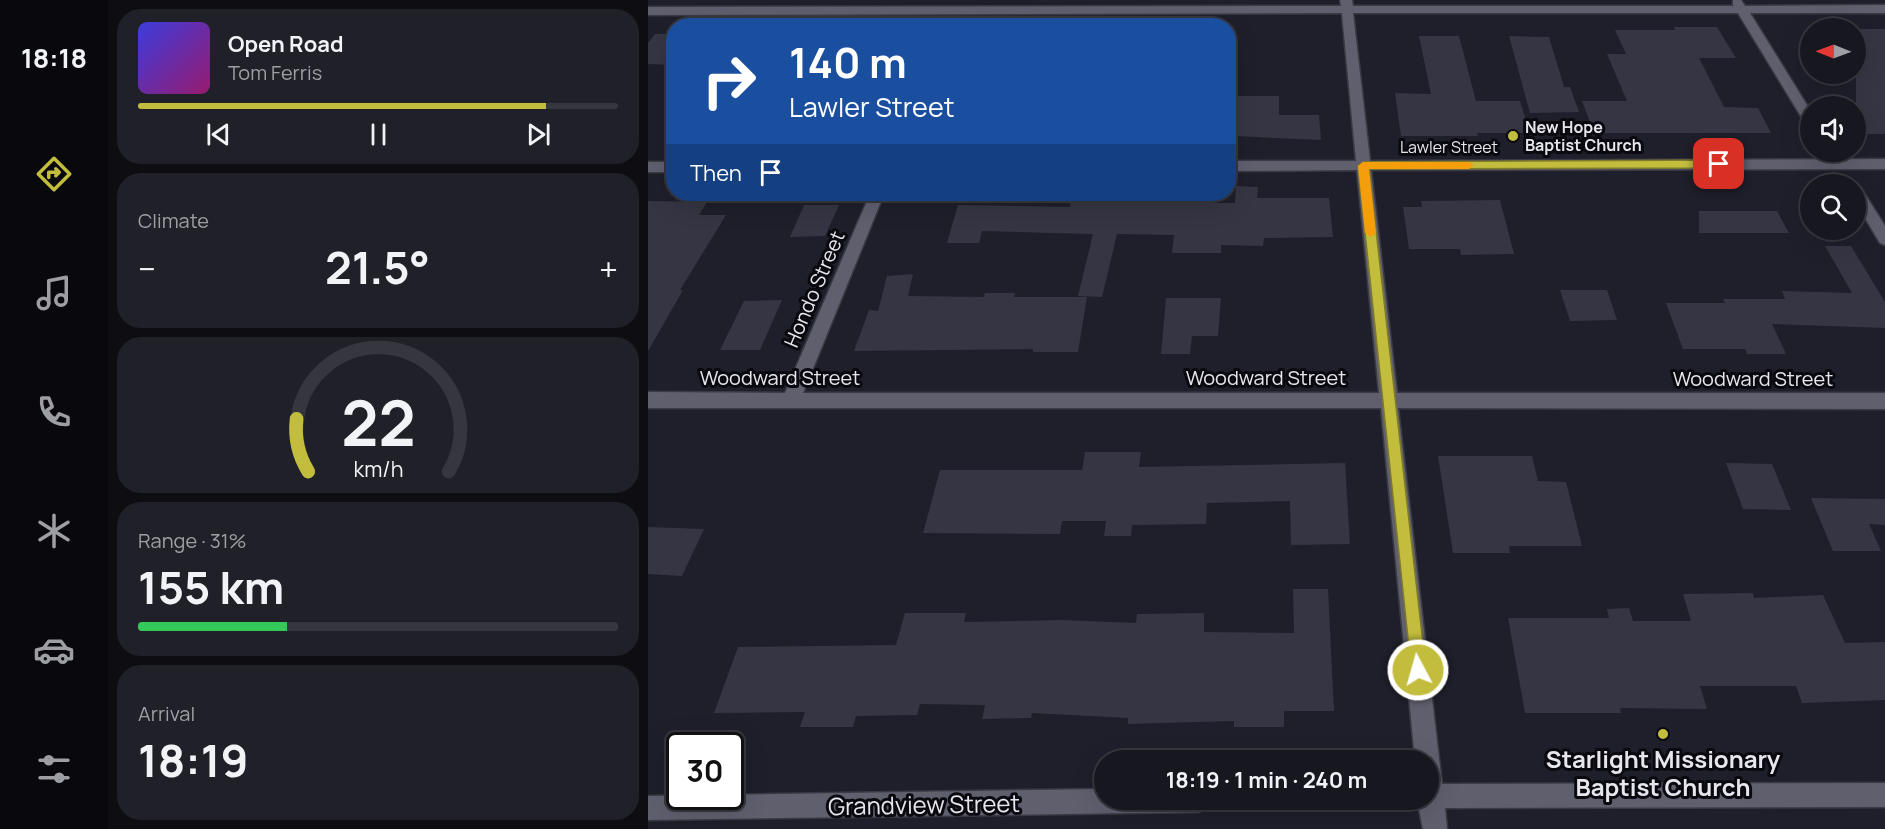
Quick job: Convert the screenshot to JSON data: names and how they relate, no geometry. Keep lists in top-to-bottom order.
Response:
{
  "streets": {
    "street": [
      "Lawler Street",
      "Hondo Street",
      "Woodward Street",
      "Grandview Street"
    ]
  },
  "crossings": [
    ["Hondo Street", "Woodward Street"]
  ],
  "places": ["New Hope Baptist Church", "Starlight Missionary Baptist Church"],
  "north": "left",
  "page": {
    "tabs": "18:18",
    "turn": ["140 m", "Lawler Street"],
    "song": ["Open Road", "Tom Ferris"],
    "then": "Then",
    "tile": [
      "Climate",
      ["Range · 31%", "155 km"],
      ["Arrival", "18:19"]
    ],
    "heat": ["−", "21.5°", "+"],
    "limit": "30",
    "trip": "18:19 · 1 min · 240 m",
    "gauge": ["22", "km/h"]
  }
}
